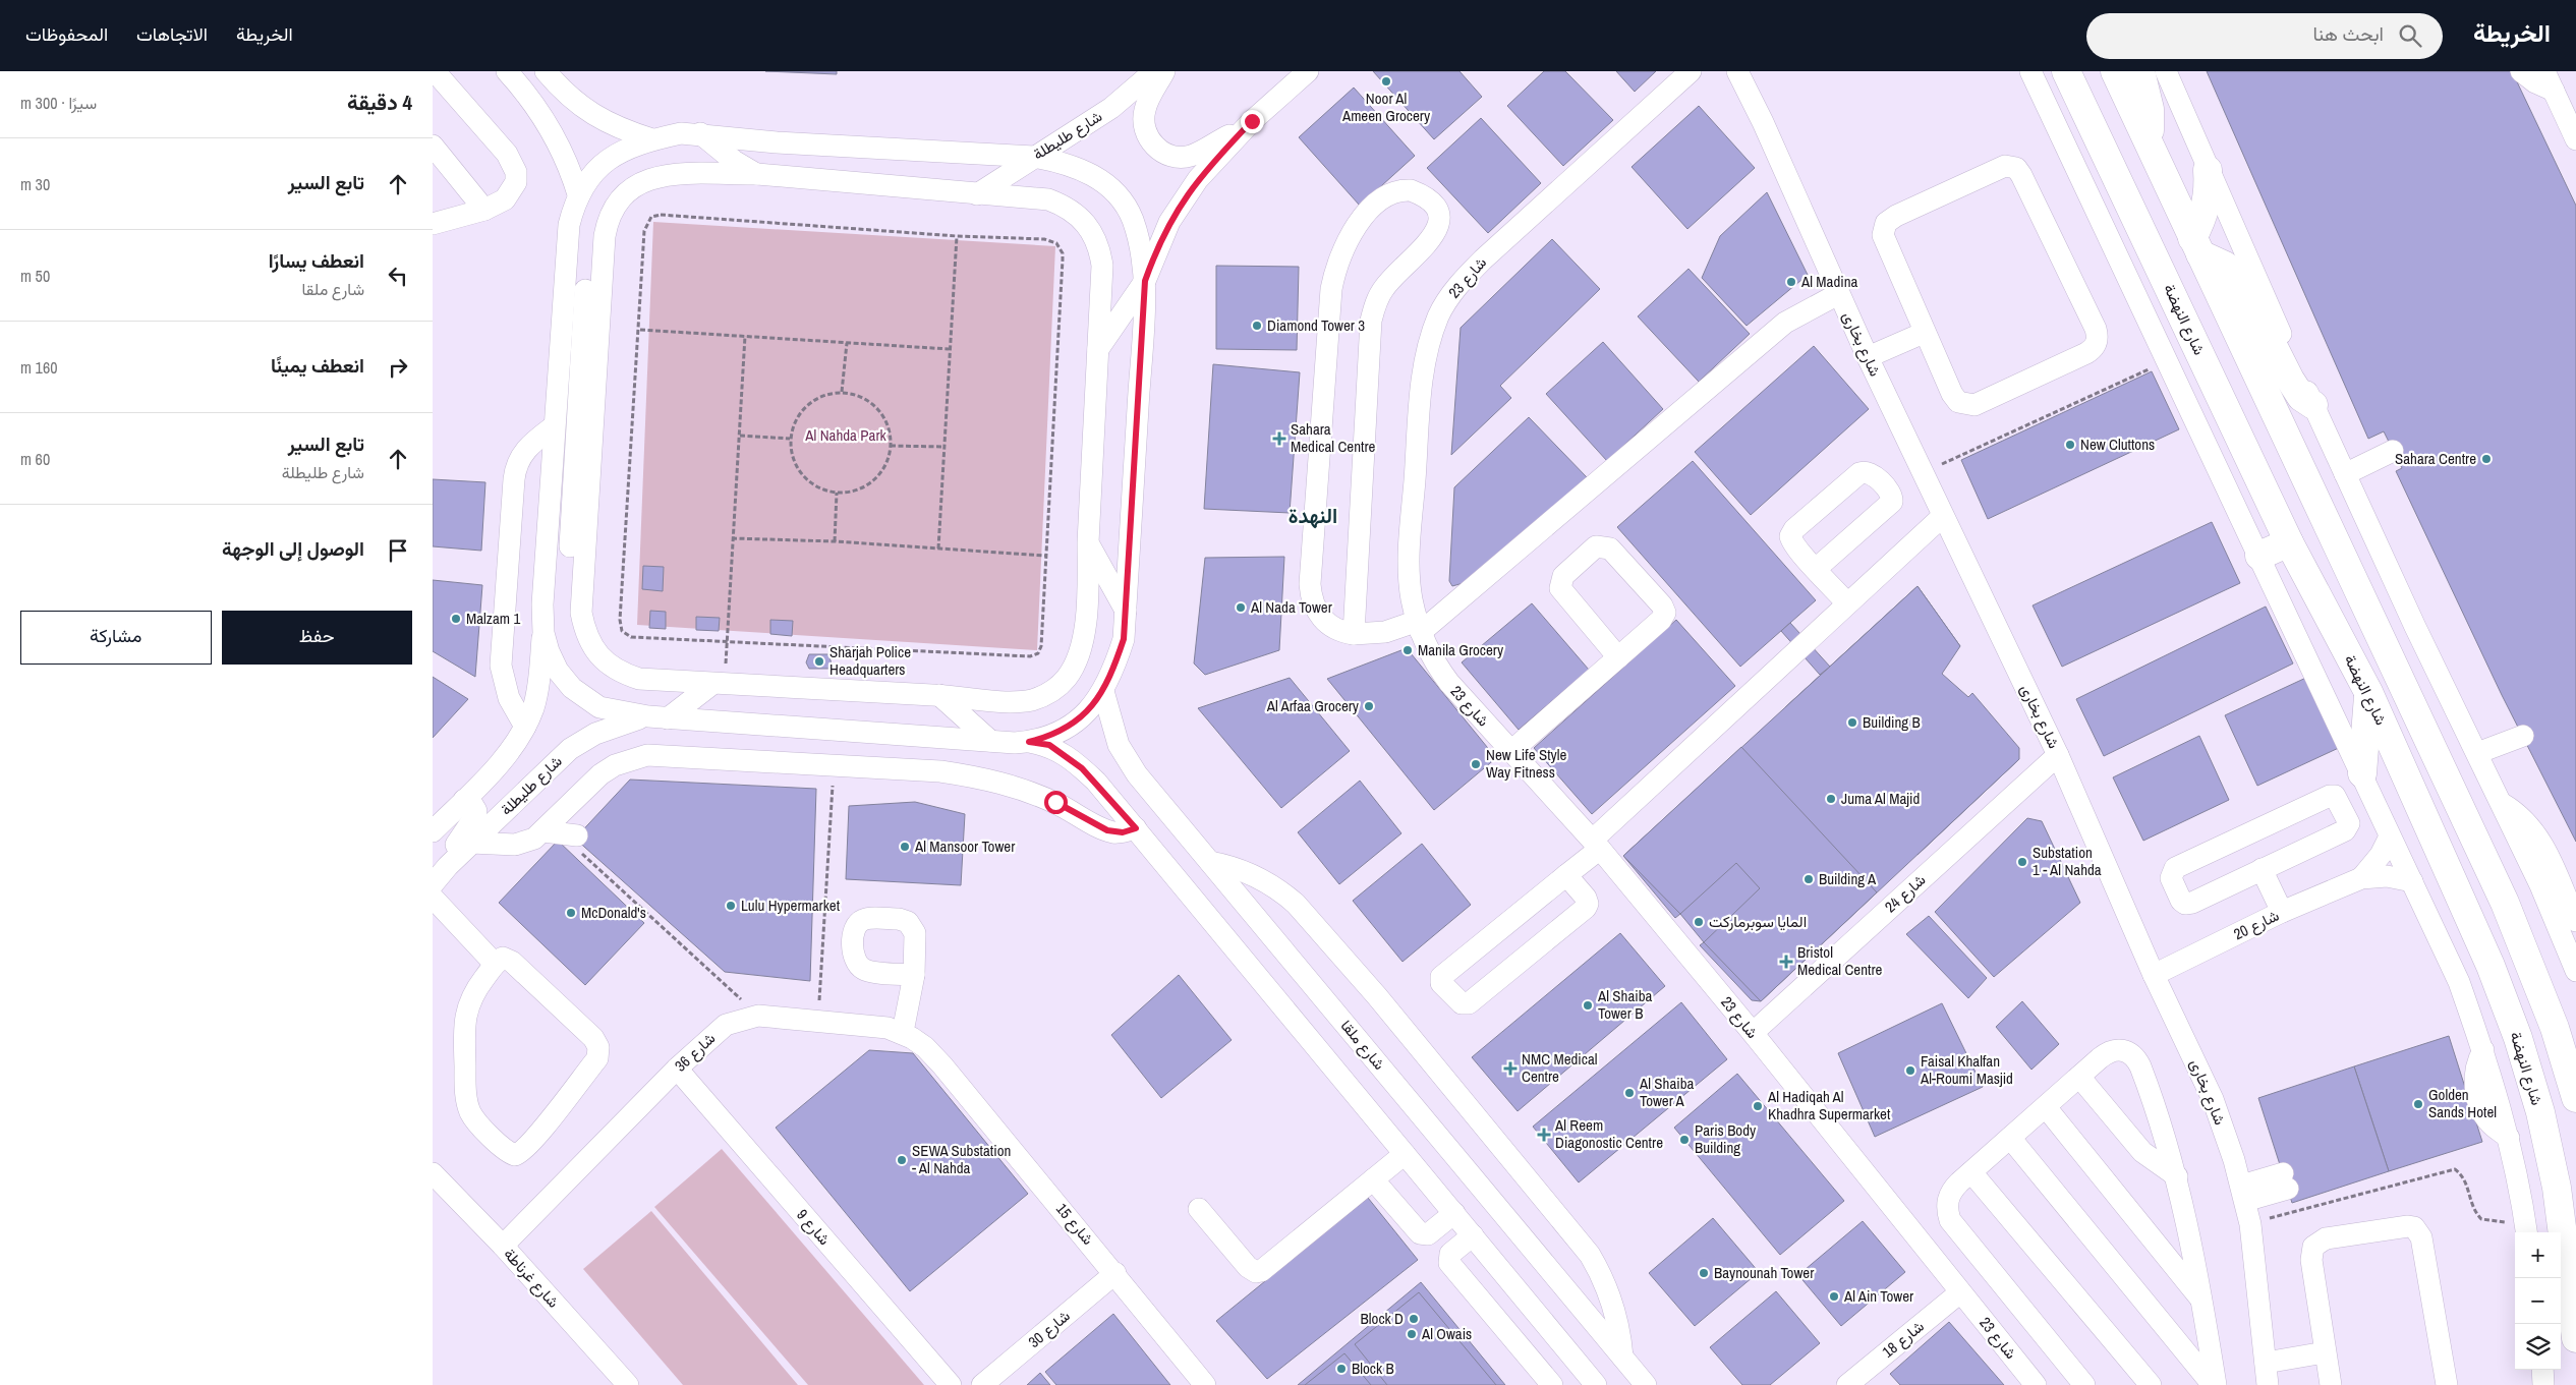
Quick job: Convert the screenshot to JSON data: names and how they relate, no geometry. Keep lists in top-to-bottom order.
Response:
{
  "streets": {
    "main road": ["شارع النهضة"],
    "street": [
      "شارع طليطلة",
      "شارع 23",
      "شارع بخارى",
      "شارع 24",
      "شارع 20",
      "شارع ملقا",
      "شارع 36",
      "شارع 15",
      "شارع 9",
      "شارع غرناطة",
      "شارع 30",
      "شارع 18"
    ]
  },
  "crossings": [
    ["شارع 23", "شارع 24"],
    ["شارع 23", "شارع 18"],
    ["شارع النهضة", "شارع 20"],
    ["شارع بخارى", "شارع 24"],
    ["شارع بخارى", "شارع 20"],
    ["شارع 36", "شارع 15"],
    ["شارع 36", "شارع 9"],
    ["شارع 36", "شارع غرناطة"],
    ["شارع 15", "شارع 30"]
  ],
  "districts": ["النهدة"],
  "parks": ["Al Nahda Park"],
  "places": {
    "other": [
      "Noor Al Ameen Grocery",
      "Al Madina",
      "Diamond Tower 3",
      "New Cluttons",
      "Sahara Centre",
      "Al Nada Tower",
      "Malzam 1",
      "Manila Grocery",
      "Sharjah Police Headquarters",
      "Al Arfaa Grocery",
      "Building B",
      "New Life Style Way Fitness",
      "Juma Al Majid",
      "Al Mansoor Tower",
      "Substation 1 - Al Nahda",
      "Building A",
      "Lulu Hypermarket",
      "McDonald's",
      "المايا سوبرماركت",
      "Al Shaiba Tower B",
      "Faisal Khalfan Al-Roumi Masjid",
      "Al Shaiba Tower A",
      "Golden Sands Hotel",
      "Al Hadiqah Al Khadhra Supermarket",
      "Paris Body Building",
      "SEWA Substation - Al Nahda",
      "Baynounah Tower",
      "Al Ain Tower",
      "Block D",
      "Al Owais",
      "Block B"
    ],
    "health": [
      "Sahara Medical Centre",
      "Bristol Medical Centre",
      "NMC Medical Centre",
      "Al Reem Diagonostic Centre"
    ]
  },
  "page": {
    "header": "الخريطة",
    "search": "ابحث هنا",
    "nav": ["الخريطة", "الاتجاهات", "المحفوظات"],
    "heading": ["4 دقيقة", "سيرًا · 300 m"],
    "list": [
      ["تابع السير", "30 m"],
      ["انعطف يسارًا", "شارع ملقا", "50 m"],
      ["انعطف يمينًا", "160 m"],
      ["تابع السير", "شارع طليطلة", "60 m"],
      "الوصول إلى الوجهة"
    ],
    "buttons": ["حفظ", "مشاركة"],
    "map_buttons": ["+", "−"]
  }
}
